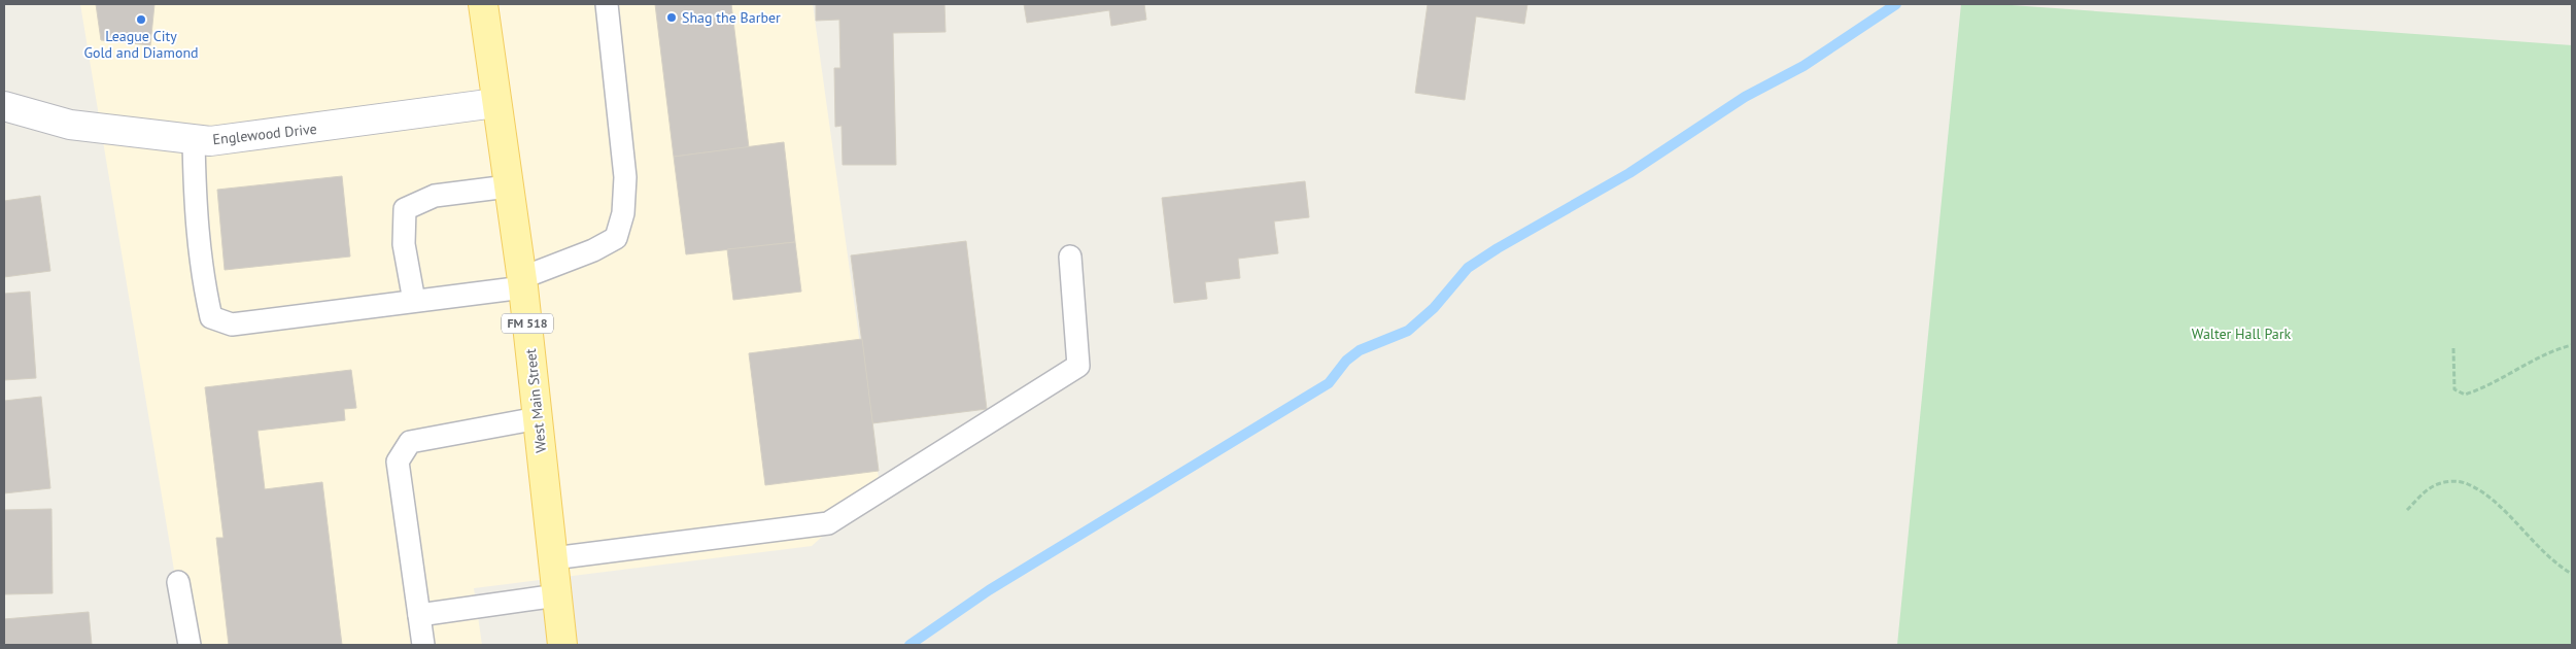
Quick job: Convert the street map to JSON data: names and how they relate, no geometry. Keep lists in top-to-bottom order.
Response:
{
  "streets": {
    "main road": ["FM 518", "West Main Street"],
    "street": ["Englewood Drive"]
  },
  "crossings": [
    ["Englewood Drive", "West Main Street"]
  ],
  "parks": ["Walter Hall Park"],
  "places": ["Shag the Barber", "League City Gold and Diamond"]
}
